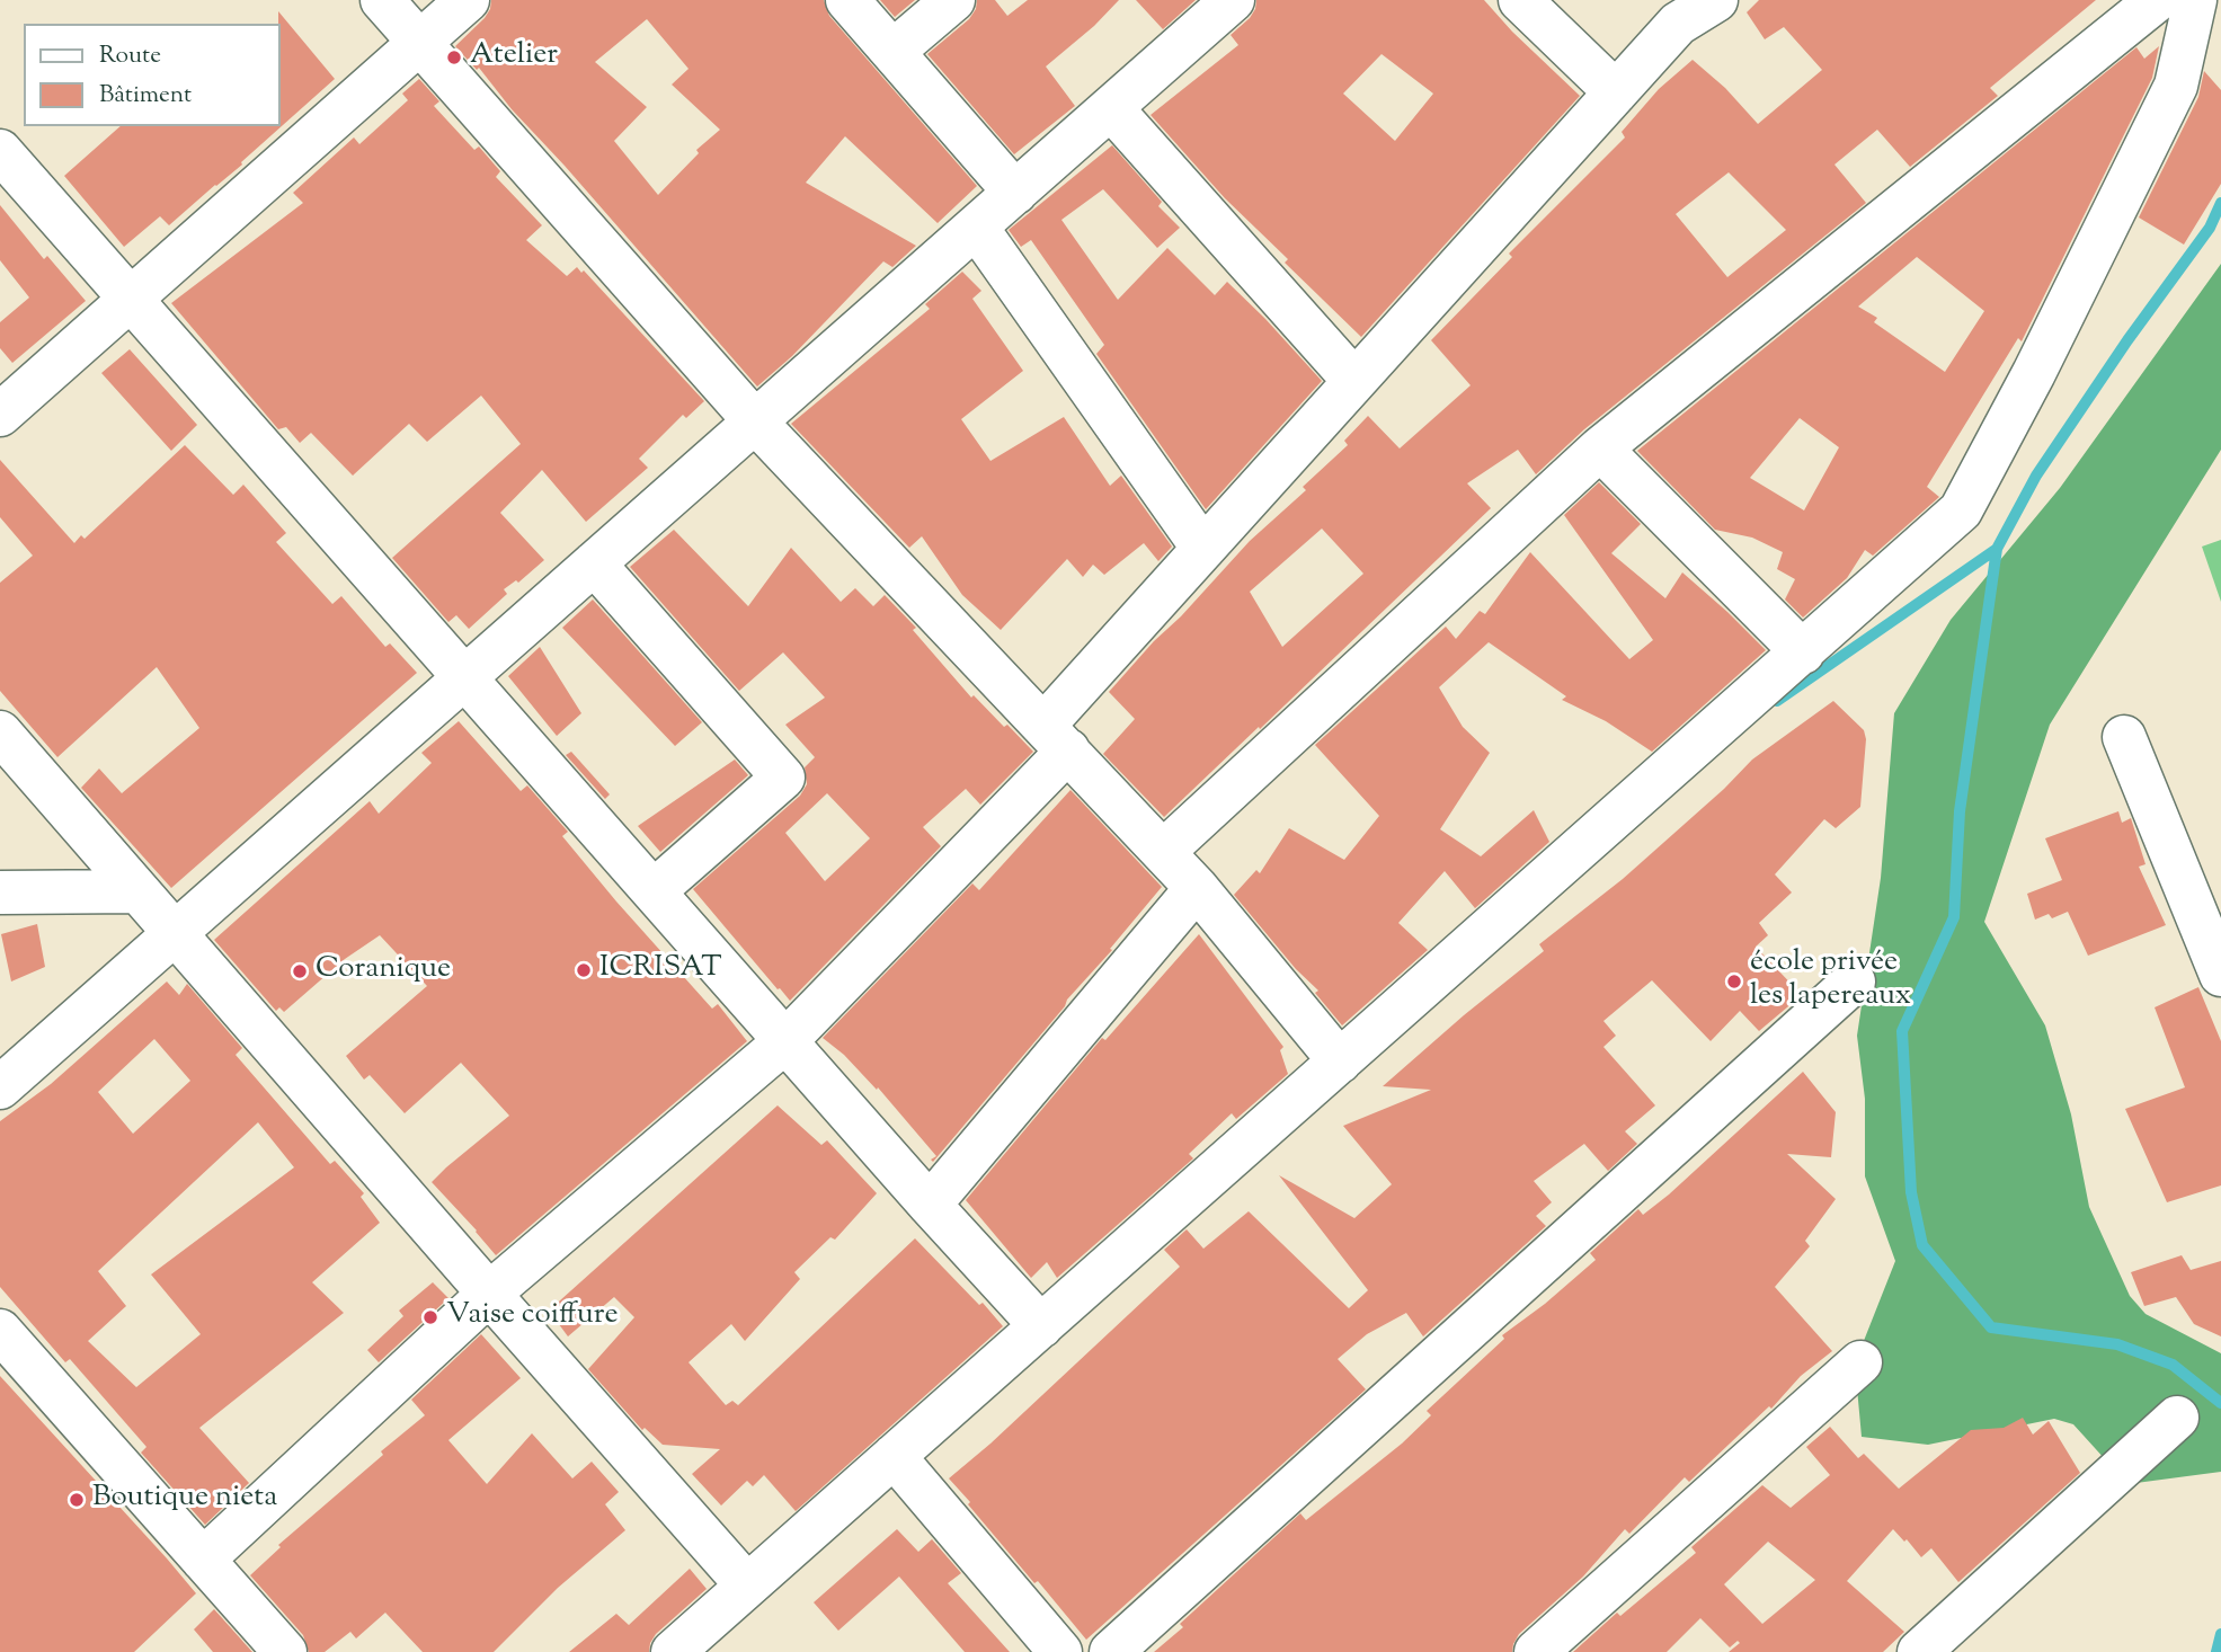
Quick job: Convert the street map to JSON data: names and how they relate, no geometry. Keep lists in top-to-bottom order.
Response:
{
  "places": [
    "Atelier",
    "ICRISAT",
    "Coranique",
    "école privée les lapereaux",
    "Vaise coiffure",
    "Boutique nieta"
  ],
  "legend": ["Route", "Bâtiment"]
}
